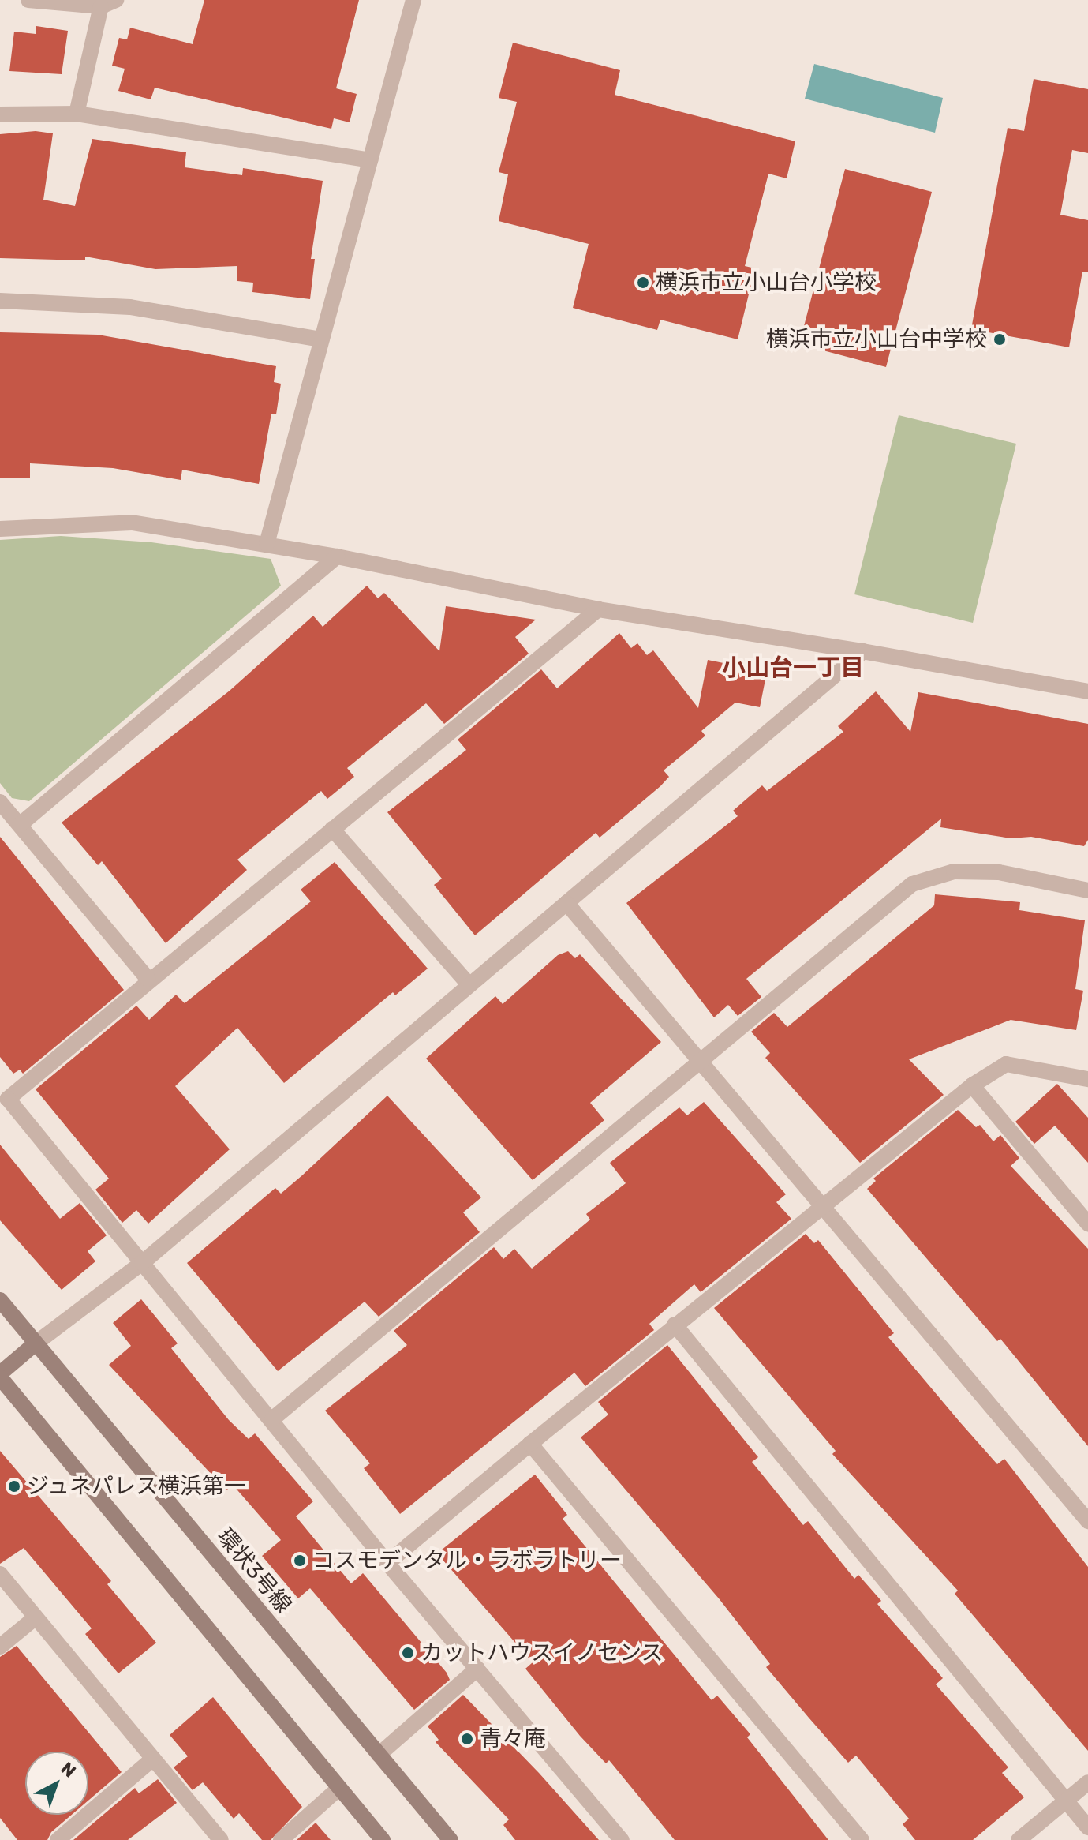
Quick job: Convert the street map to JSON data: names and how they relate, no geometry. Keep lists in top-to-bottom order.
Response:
{
  "streets": {
    "street": ["環状3号線"]
  },
  "districts": ["小山台一丁目"],
  "places": [
    "横浜市立小山台小学校",
    "横浜市立小山台中学校",
    "ジュネパレス横浜第一",
    "コスモデンタル・ラボラトリー",
    "カットハウスイノセンス",
    "青々庵"
  ],
  "north": "top right"
}
